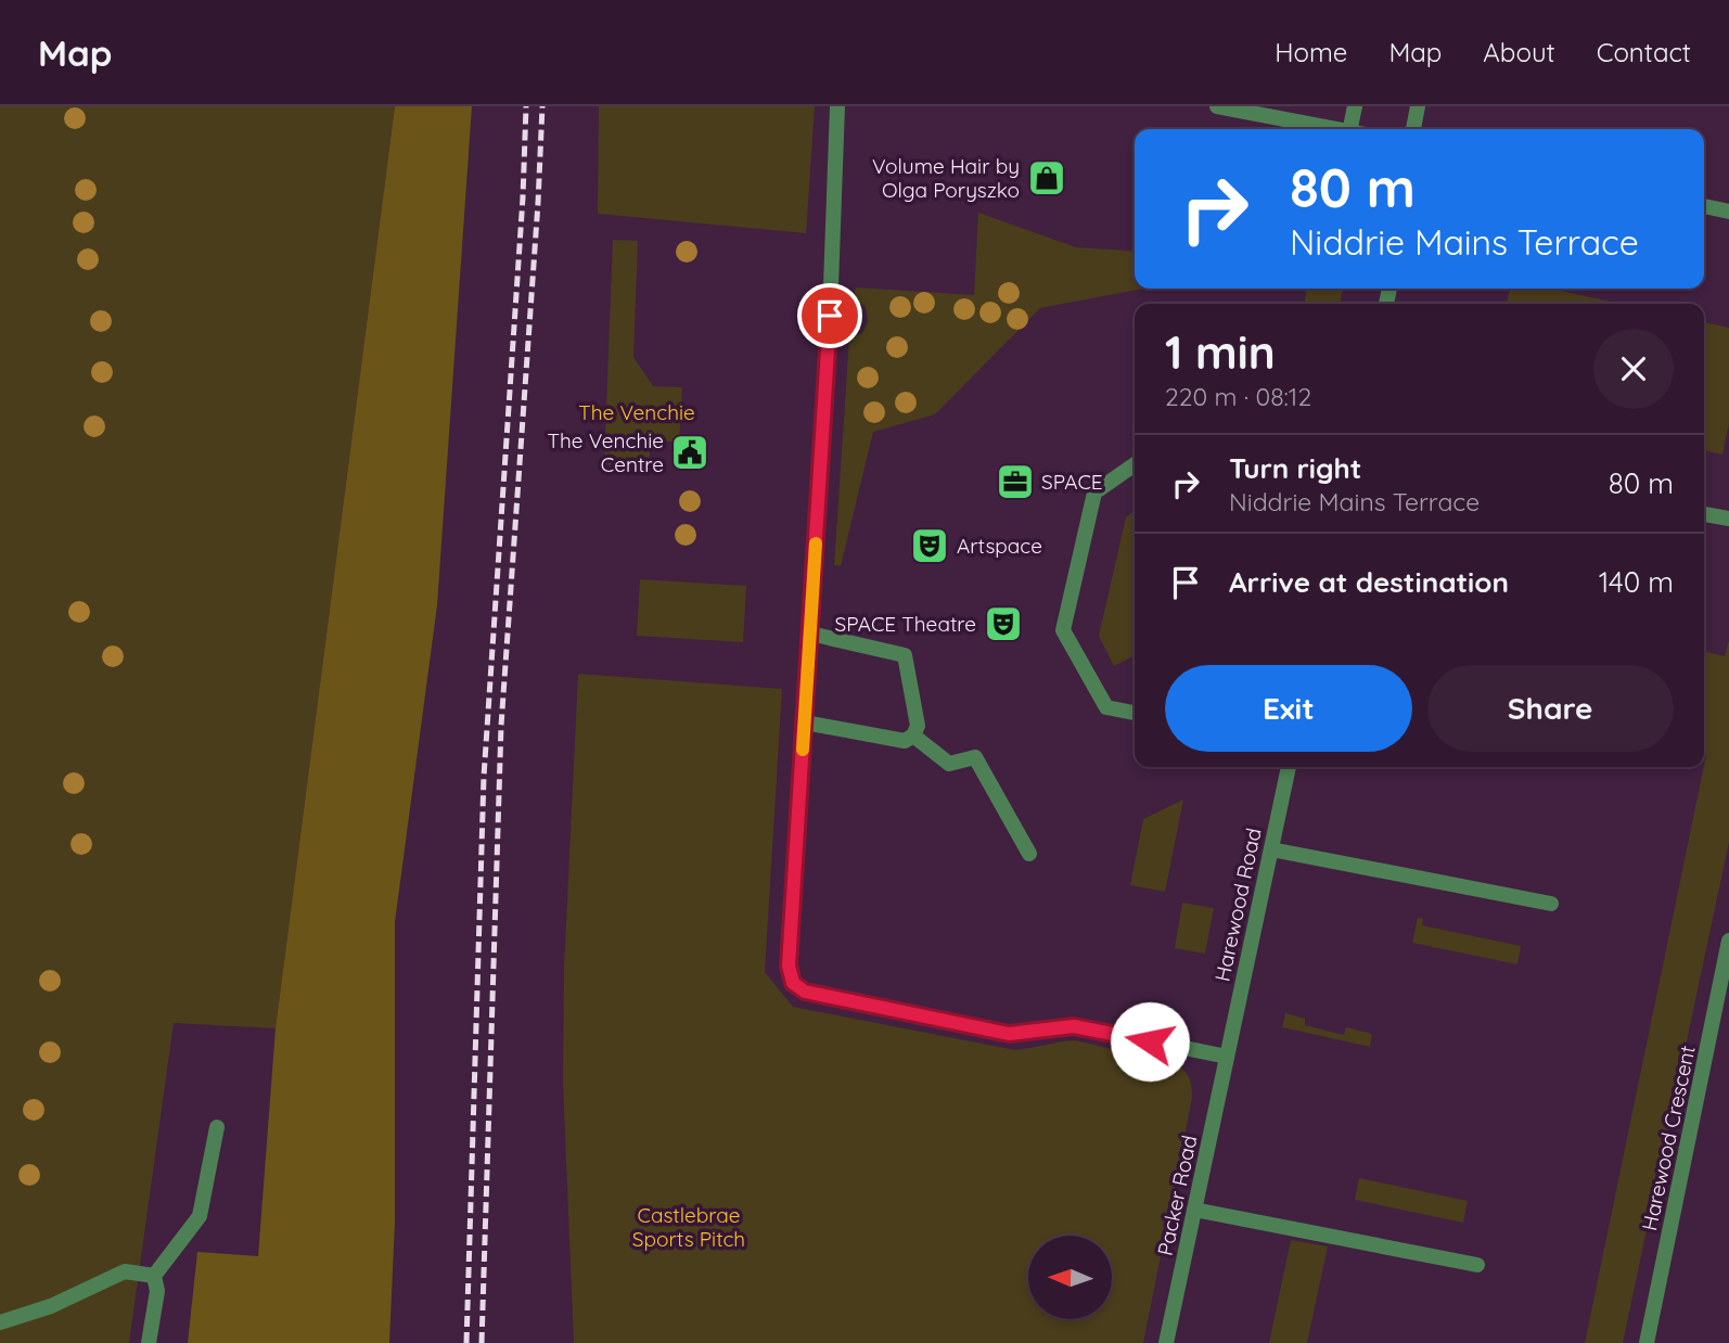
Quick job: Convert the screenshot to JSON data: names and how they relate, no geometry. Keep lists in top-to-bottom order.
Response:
{
  "streets": {
    "street": ["Harewood Road", "Harewood Crescent", "Packer Road"]
  },
  "crossings": [
    ["Harewood Road", "Packer Road"]
  ],
  "parks": ["The Venchie", "Castlebrae Sports Pitch"],
  "places": {
    "shop": ["Volume Hair by Olga Poryszko"],
    "public building": ["The Venchie Centre"],
    "office": ["SPACE"],
    "theatre": ["Artspace", "SPACE Theatre"]
  },
  "north": "left",
  "page": {
    "header": "Map",
    "nav": [
      "Home",
      "Map",
      "About",
      "Contact"
    ],
    "turn": ["80 m", "Niddrie Mains Terrace"],
    "heading": ["1 min", "220 m · 08:12"],
    "list": [
      {
        "name": "Turn right",
        "note": "Niddrie Mains Terrace",
        "value": "80 m"
      },
      {
        "name": "Arrive at destination",
        "value": "140 m"
      }
    ],
    "buttons": ["Exit", "Share"]
  }
}
